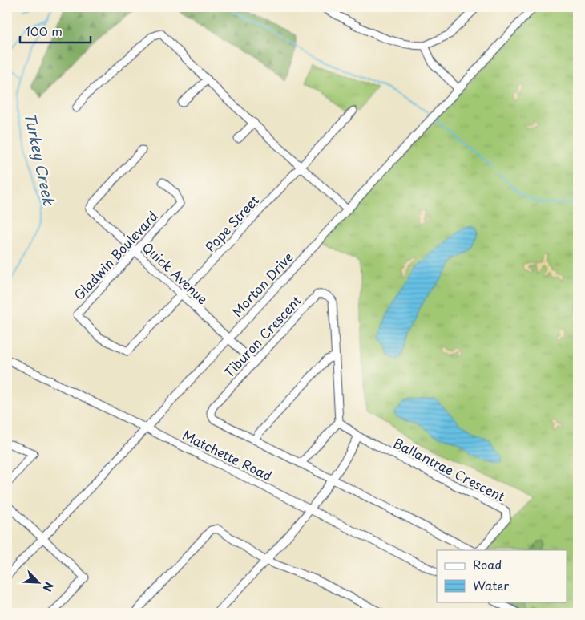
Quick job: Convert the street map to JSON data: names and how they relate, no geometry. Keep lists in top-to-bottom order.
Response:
{
  "streets": {
    "street": [
      "Pope Street",
      "Gladwin Boulevard",
      "Quick Avenue",
      "Morton Drive",
      "Tiburon Crescent",
      "Matchette Road",
      "Ballantrae Crescent"
    ]
  },
  "crossings": [
    ["Pope Street", "Gladwin Boulevard"],
    ["Pope Street", "Quick Avenue"],
    ["Gladwin Boulevard", "Quick Avenue"],
    ["Quick Avenue", "Morton Drive"],
    ["Quick Avenue", "Tiburon Crescent"],
    ["Morton Drive", "Matchette Road"]
  ],
  "water": ["Turkey Creek"],
  "legend": ["Road", "Water"],
  "scale_bar": "100 m",
  "north": "bottom right"
}
